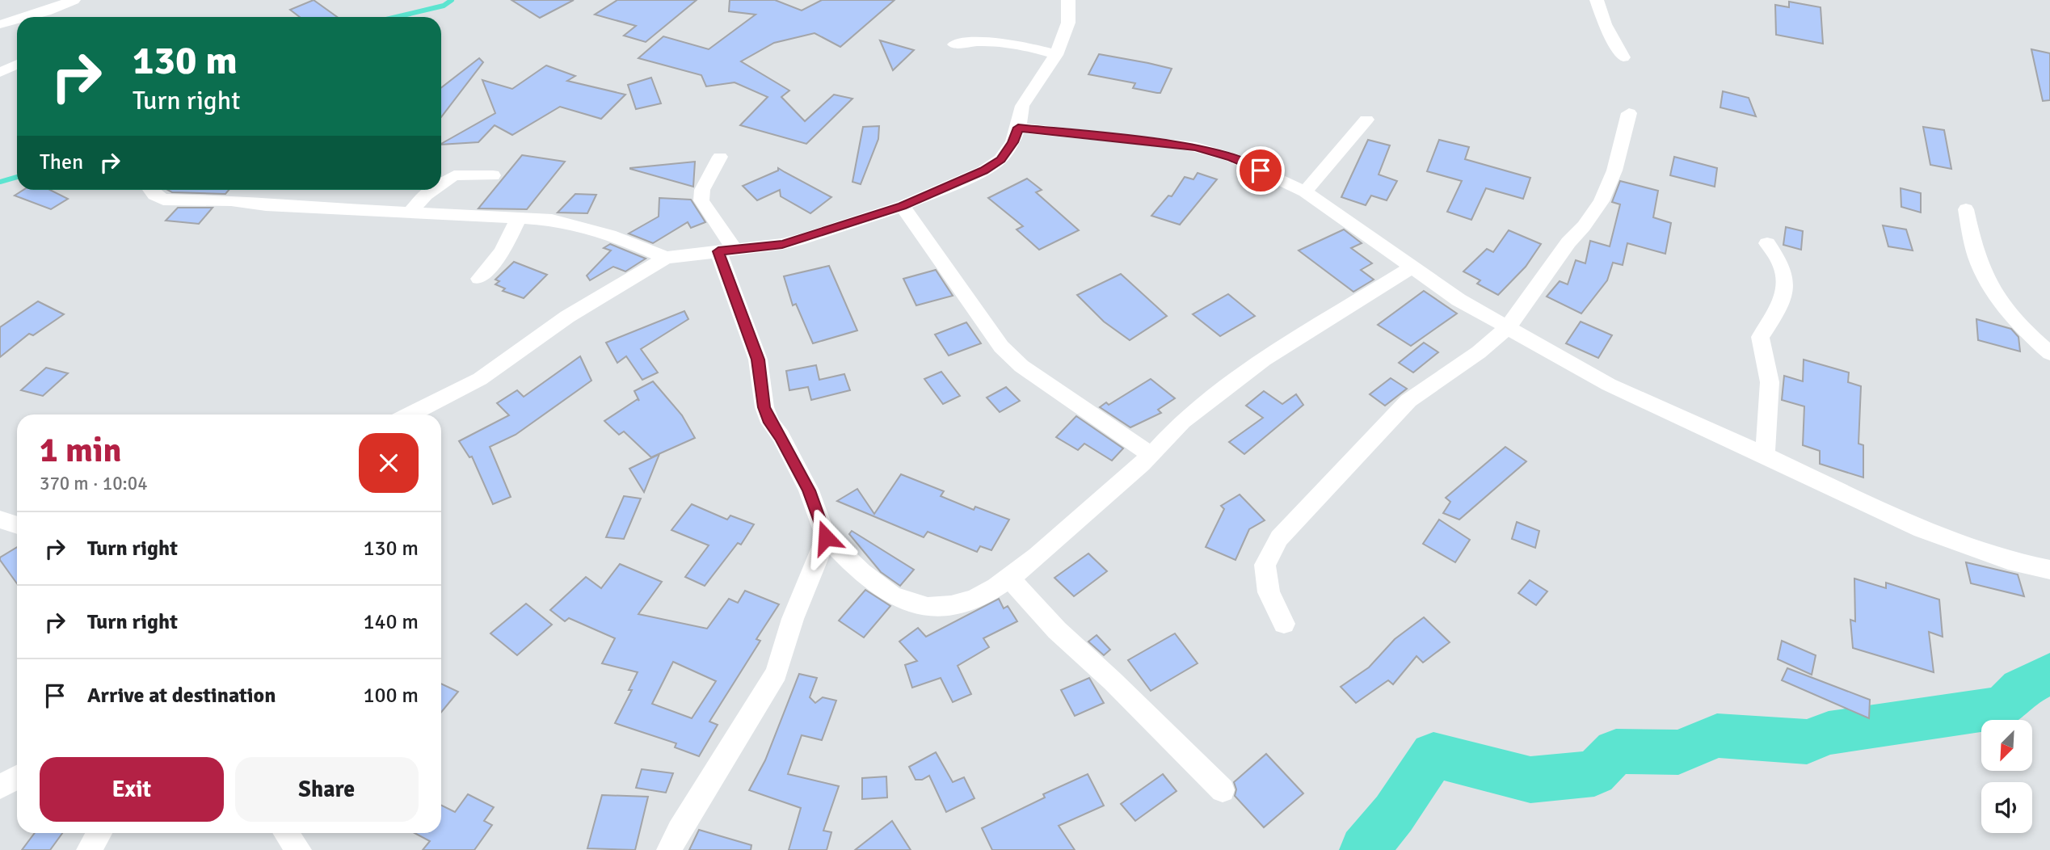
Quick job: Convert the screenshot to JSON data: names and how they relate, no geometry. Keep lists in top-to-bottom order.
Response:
{
  "north": "bottom left",
  "page": {
    "turn": ["130 m", "Turn right"],
    "then": "Then",
    "heading": ["1 min", "370 m · 10:04"],
    "list": [
      {
        "name": "Turn right",
        "value": "130 m"
      },
      {
        "name": "Turn right",
        "value": "140 m"
      },
      {
        "name": "Arrive at destination",
        "value": "100 m"
      }
    ],
    "buttons": ["Exit", "Share"]
  }
}
